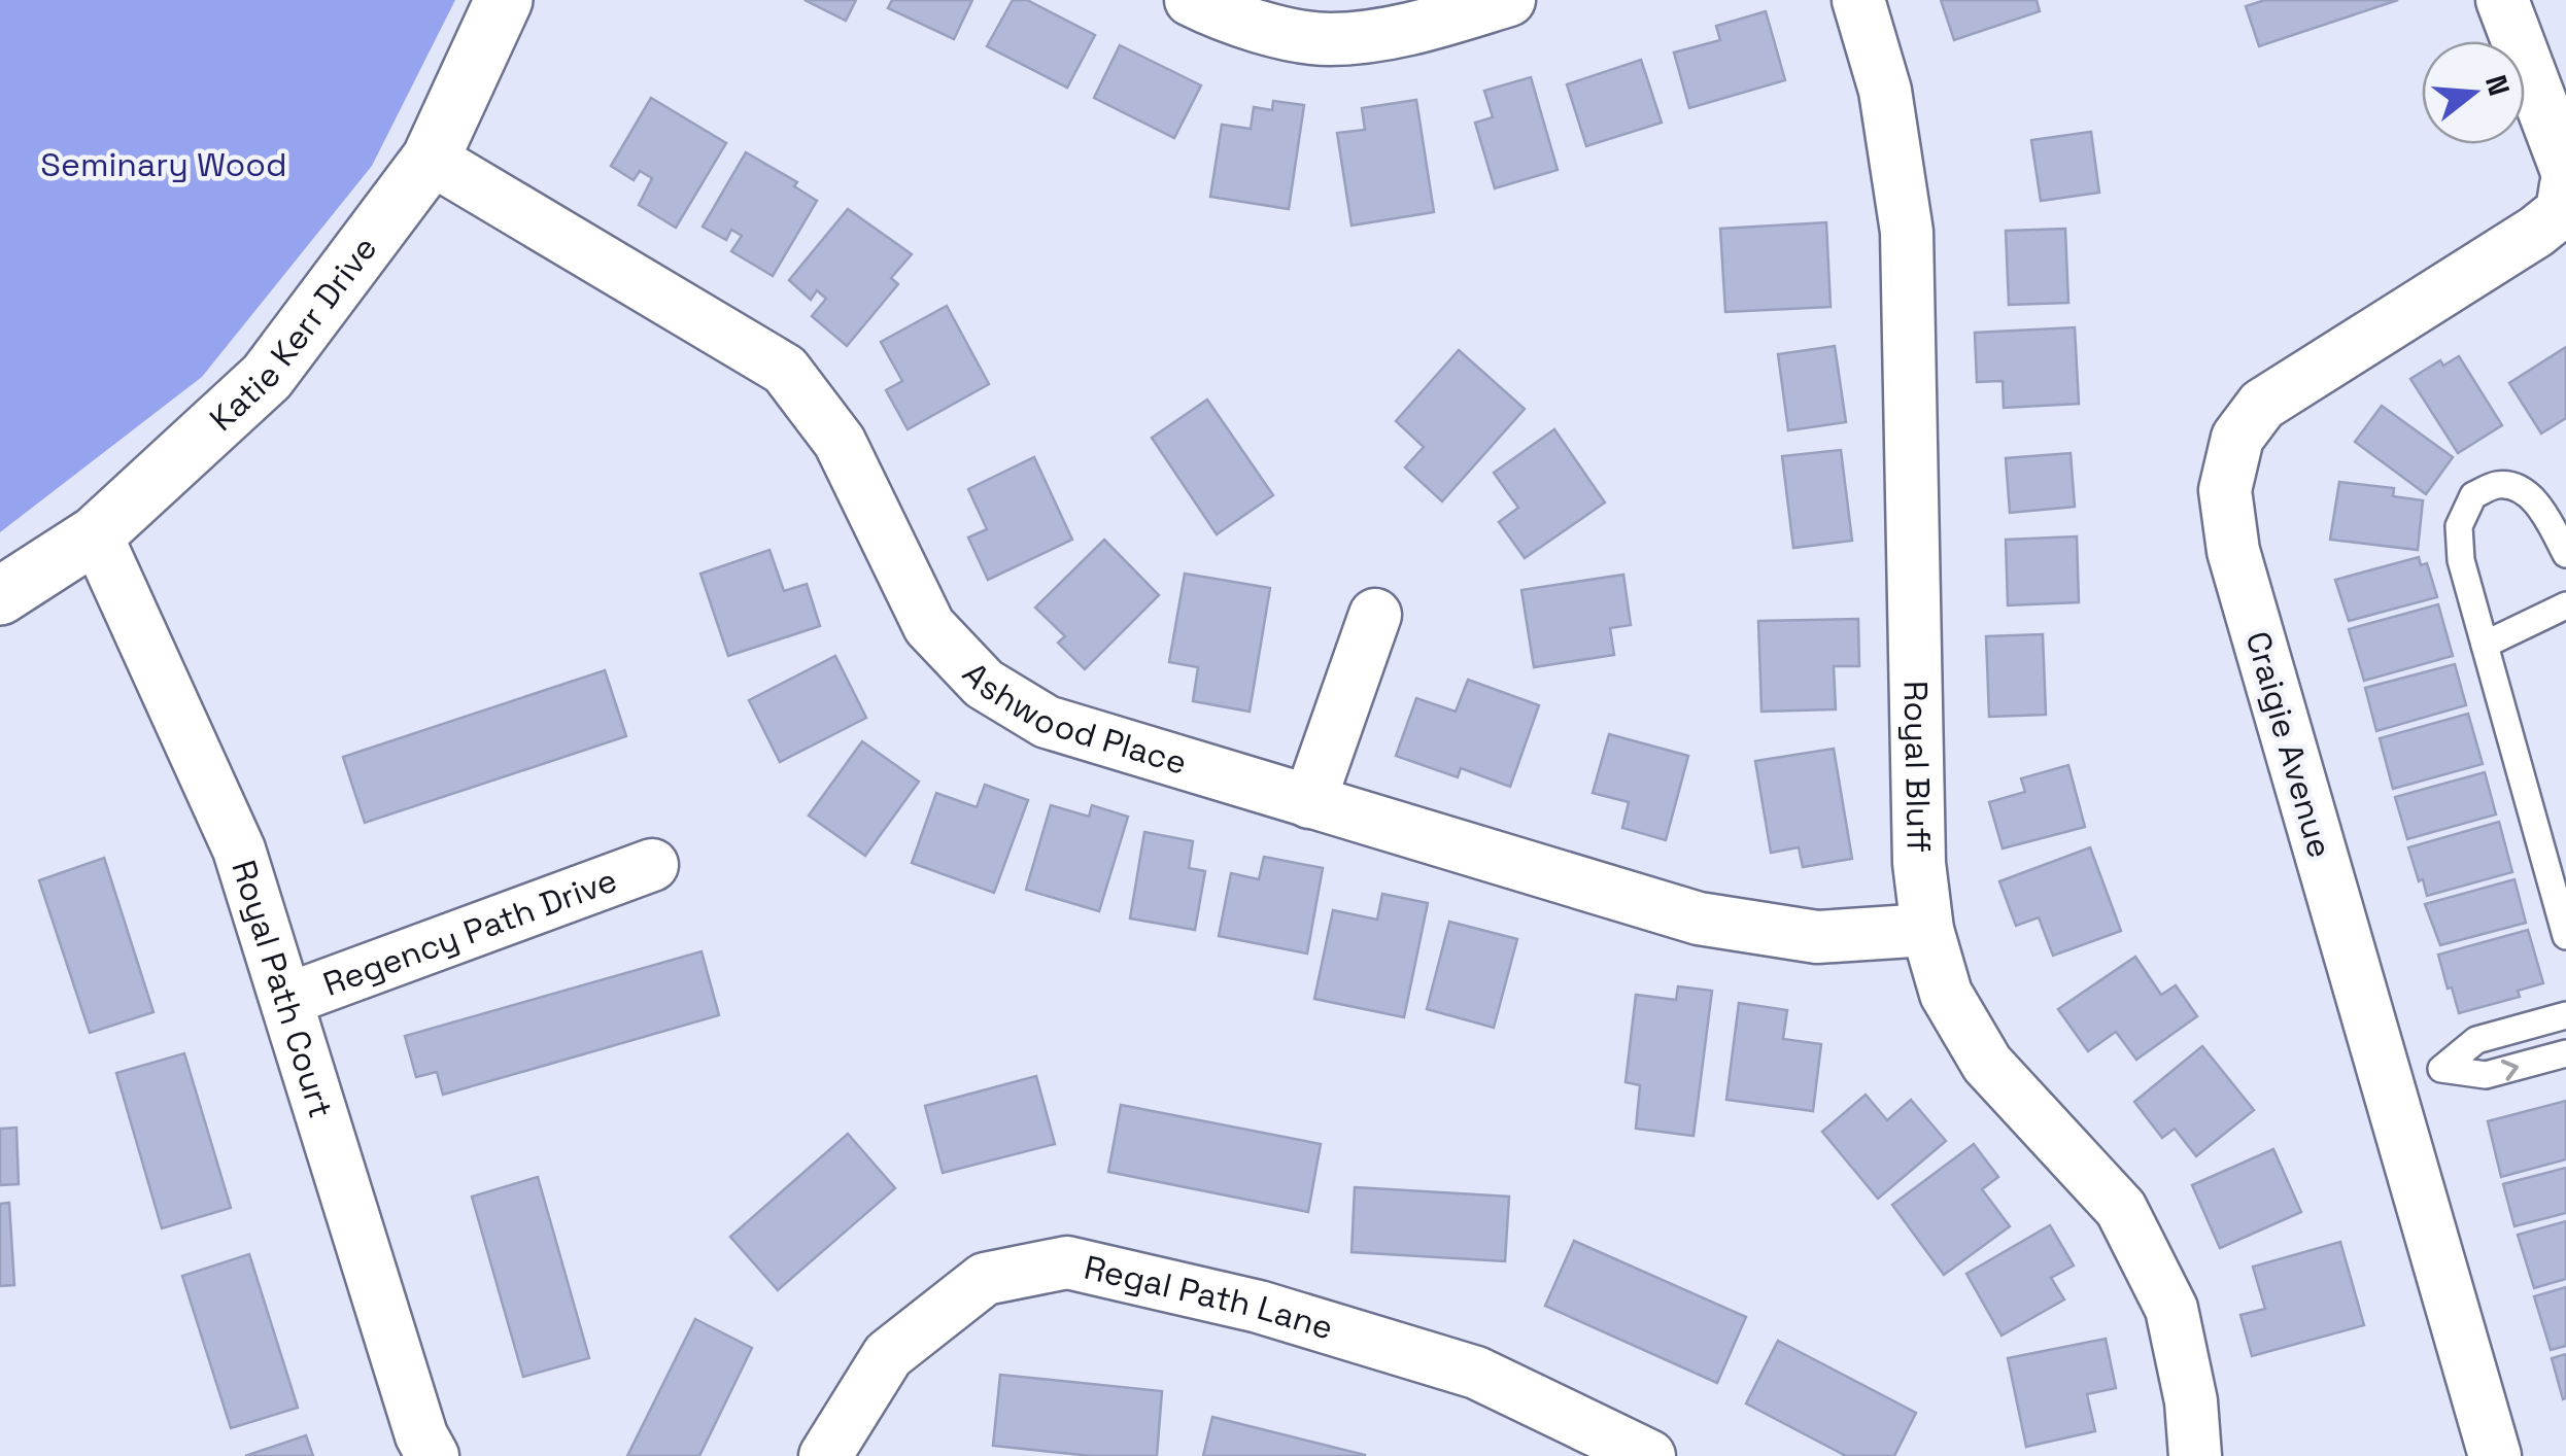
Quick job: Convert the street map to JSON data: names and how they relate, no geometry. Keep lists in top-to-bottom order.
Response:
{
  "streets": {
    "street": [
      "Katie Kerr Drive",
      "Ashwood Place",
      "Craigie Avenue",
      "Royal Bluff",
      "Regency Path Drive",
      "Royal Path Court",
      "Regal Path Lane"
    ]
  },
  "crossings": [
    ["Katie Kerr Drive", "Ashwood Place"],
    ["Katie Kerr Drive", "Royal Path Court"],
    ["Ashwood Place", "Royal Bluff"],
    ["Regency Path Drive", "Royal Path Court"]
  ],
  "parks": ["Seminary Wood"],
  "north": "right"
}
